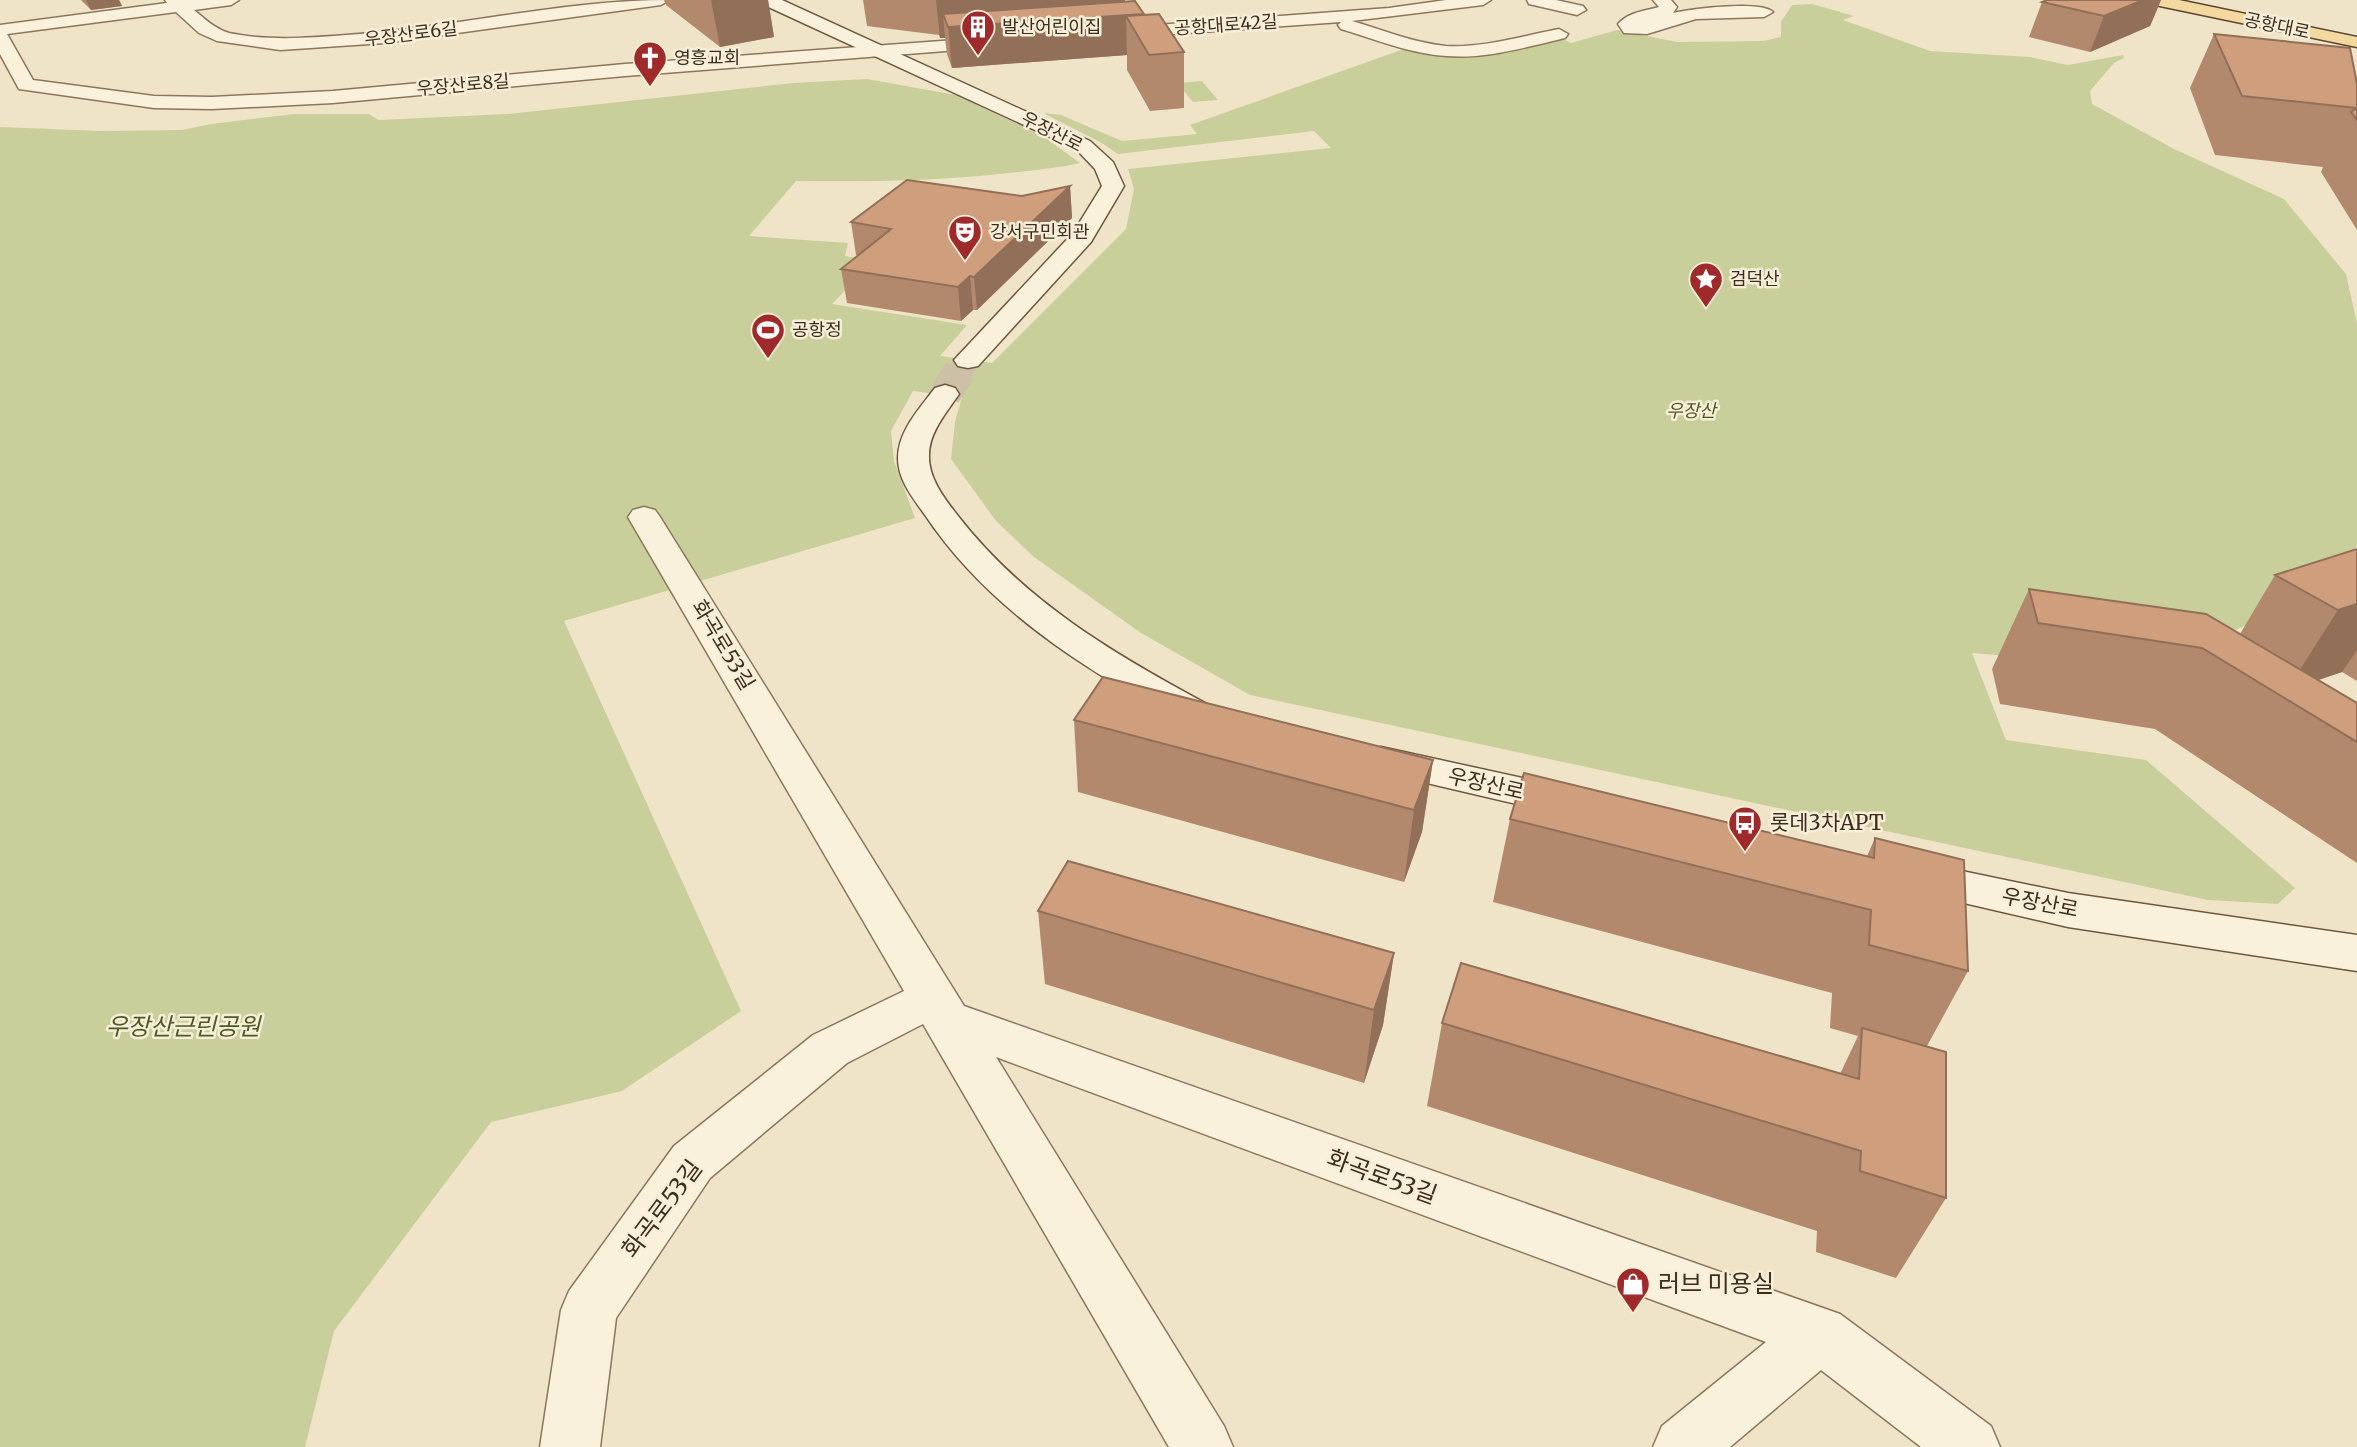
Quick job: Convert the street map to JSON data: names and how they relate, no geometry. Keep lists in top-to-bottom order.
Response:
{
  "streets": {
    "main road": ["공항대로"],
    "street": [
      "공항대로42길",
      "우장산로6길",
      "우장산로8길",
      "우장산로",
      "화곡로53길"
    ]
  },
  "crossings": [
    ["우장산로8길", "우장산로"]
  ],
  "parks": ["우장산", "우장산근린공원"],
  "places": {
    "building": ["발산어린이집"],
    "church": ["영흥교회"],
    "theatre": ["강서구민회관"],
    "place": ["검덕산"],
    "sports": ["공항정"],
    "bus stop": ["롯데3차APT"],
    "shop": ["러브 미용실"]
  }
}
